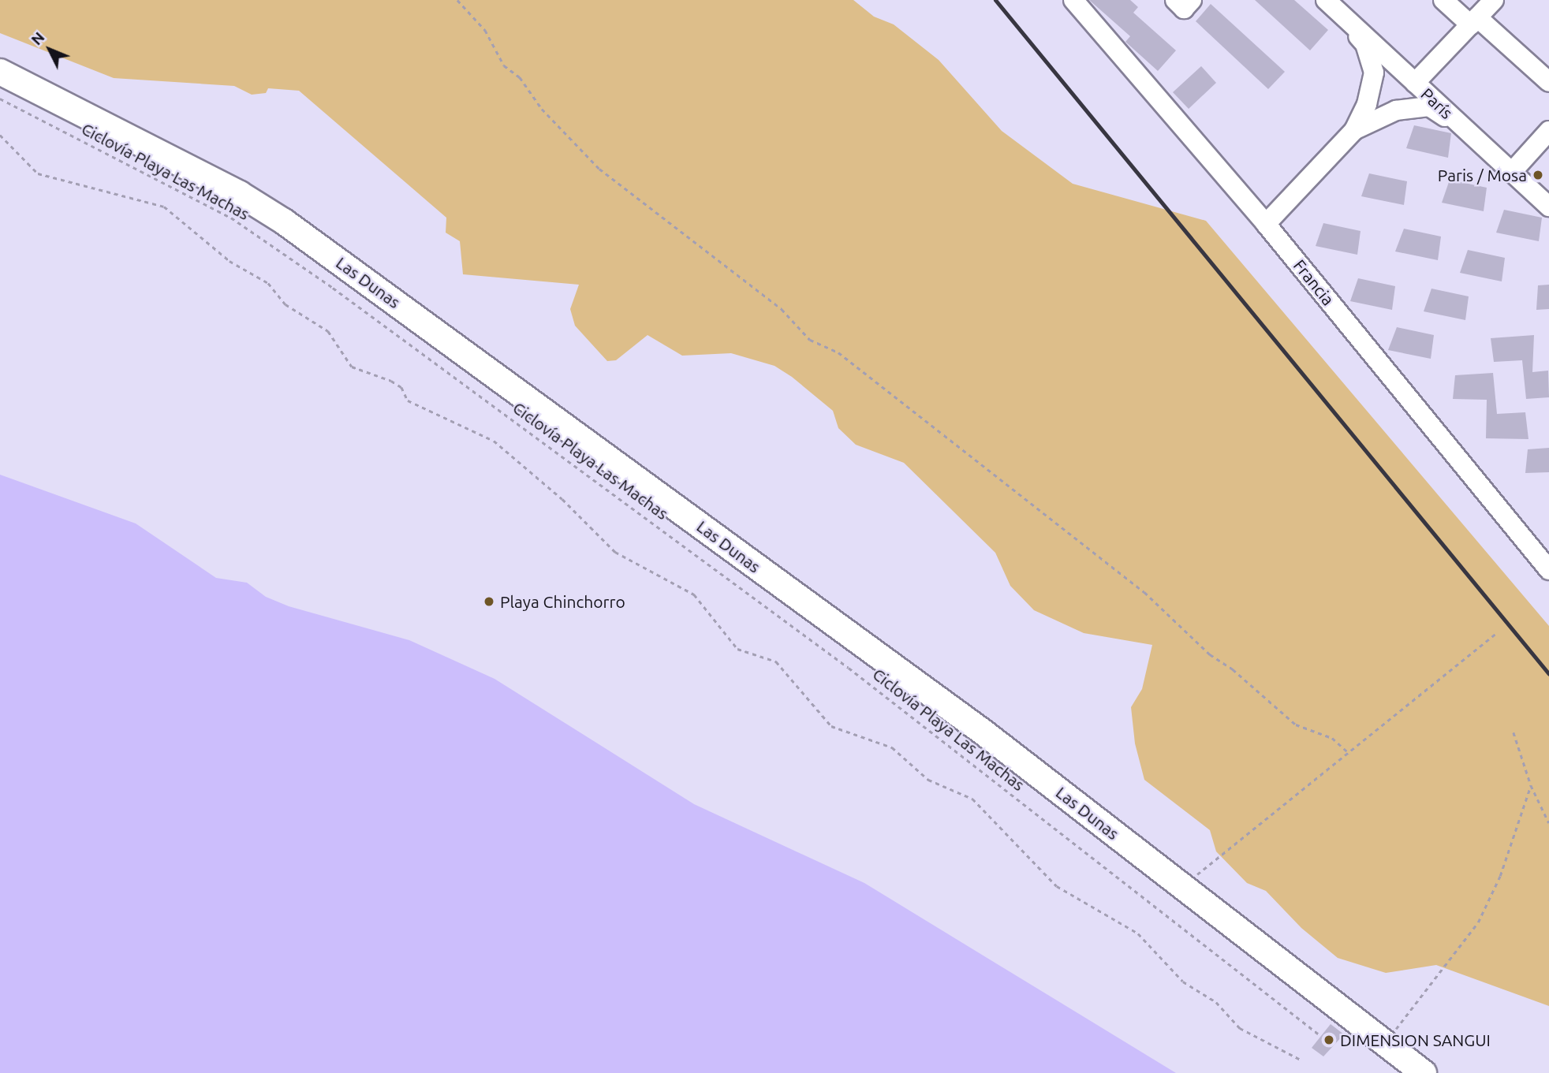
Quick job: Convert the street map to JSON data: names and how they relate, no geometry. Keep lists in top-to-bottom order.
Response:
{
  "streets": {
    "main road": ["Las Dunas"],
    "street": ["París", "Francia"],
    "path": ["Ciclovía Playa Las Machas"]
  },
  "places": ["Paris / Mosa", "Playa Chinchorro", "DIMENSION SANGUI"],
  "north": "top left"
}
